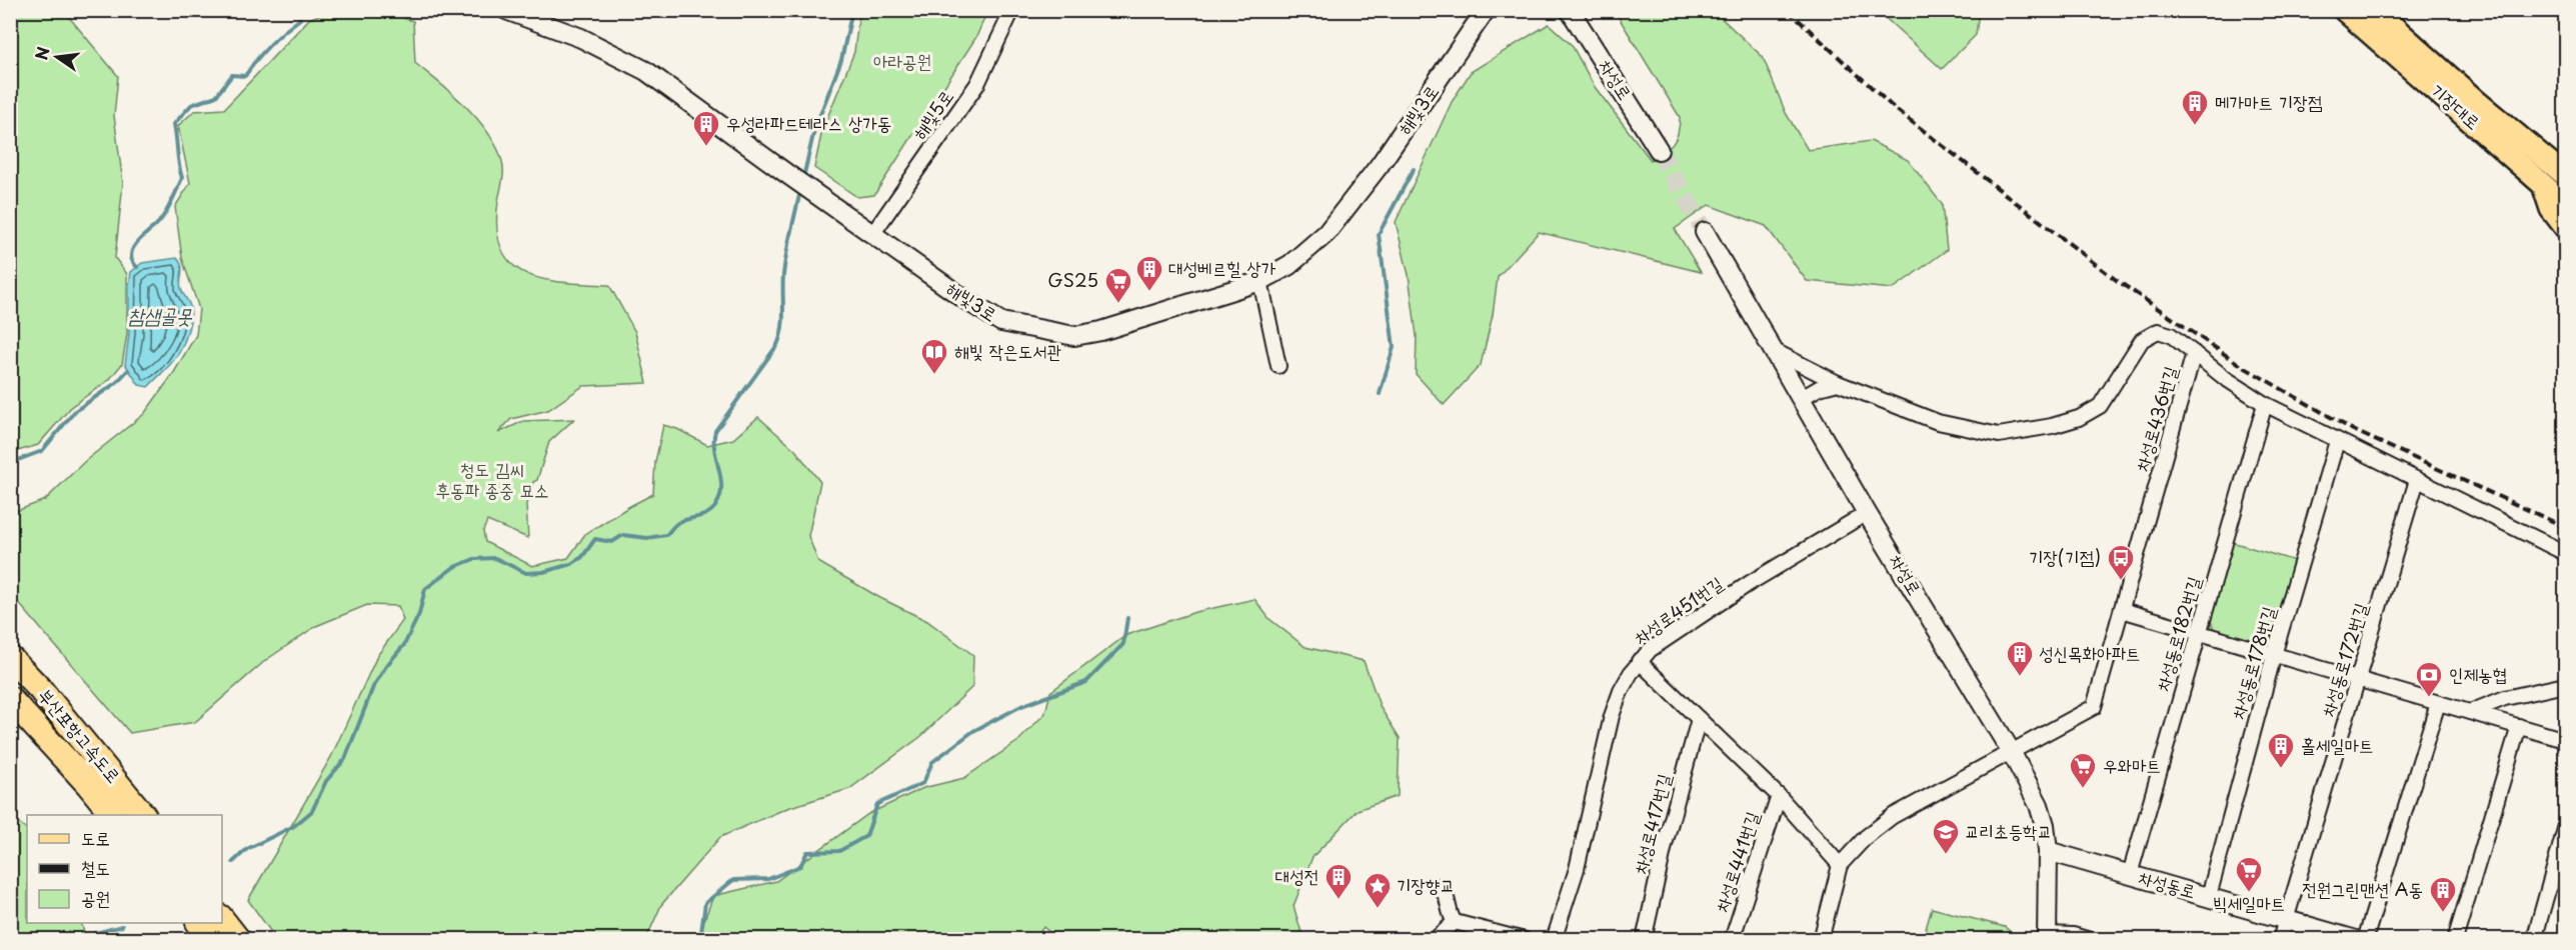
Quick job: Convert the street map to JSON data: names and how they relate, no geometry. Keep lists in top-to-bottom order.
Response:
{
  "streets": {
    "highway": ["부산포항고속도로"],
    "main road": ["기장대로"],
    "street": [
      "차성로",
      "해빛3로",
      "해빛5로",
      "차성로436번길",
      "차성로451번길",
      "차성동로182번길",
      "차성동로172번길",
      "차성동로178번길",
      "차성로417번길",
      "차성로441번길",
      "차성동로"
    ]
  },
  "crossings": [
    ["차성로", "차성로436번길"],
    ["차성로", "차성로451번길"],
    ["차성로", "차성동로"],
    ["해빛3로", "해빛5로"],
    ["차성로436번길", "차성동로182번길"],
    ["차성로436번길", "차성동로172번길"],
    ["차성로436번길", "차성동로178번길"],
    ["차성동로182번길", "차성동로"],
    ["차성동로172번길", "차성동로"],
    ["차성동로178번길", "차성동로"]
  ],
  "water": ["참샘골못"],
  "parks": ["아라공원", "청도 김씨 후동파 종중 묘소"],
  "places": {
    "building": [
      "메가마트 기장점",
      "우성라파드테라스 상가동",
      "대성베르힐 상가",
      "성신목화아파트",
      "홀세일마트",
      "대성전",
      "전원그린맨션 A동"
    ],
    "supermarket": ["GS25", "우와마트", "빅세일마트"],
    "library": ["해빛 작은도서관"],
    "bus stop": ["기장(기점)"],
    "bank": ["인제농협"],
    "school or university": ["교리초등학교"],
    "place": ["기장향교"]
  },
  "legend": ["도로", "철도", "공원"],
  "north": "left"
}
